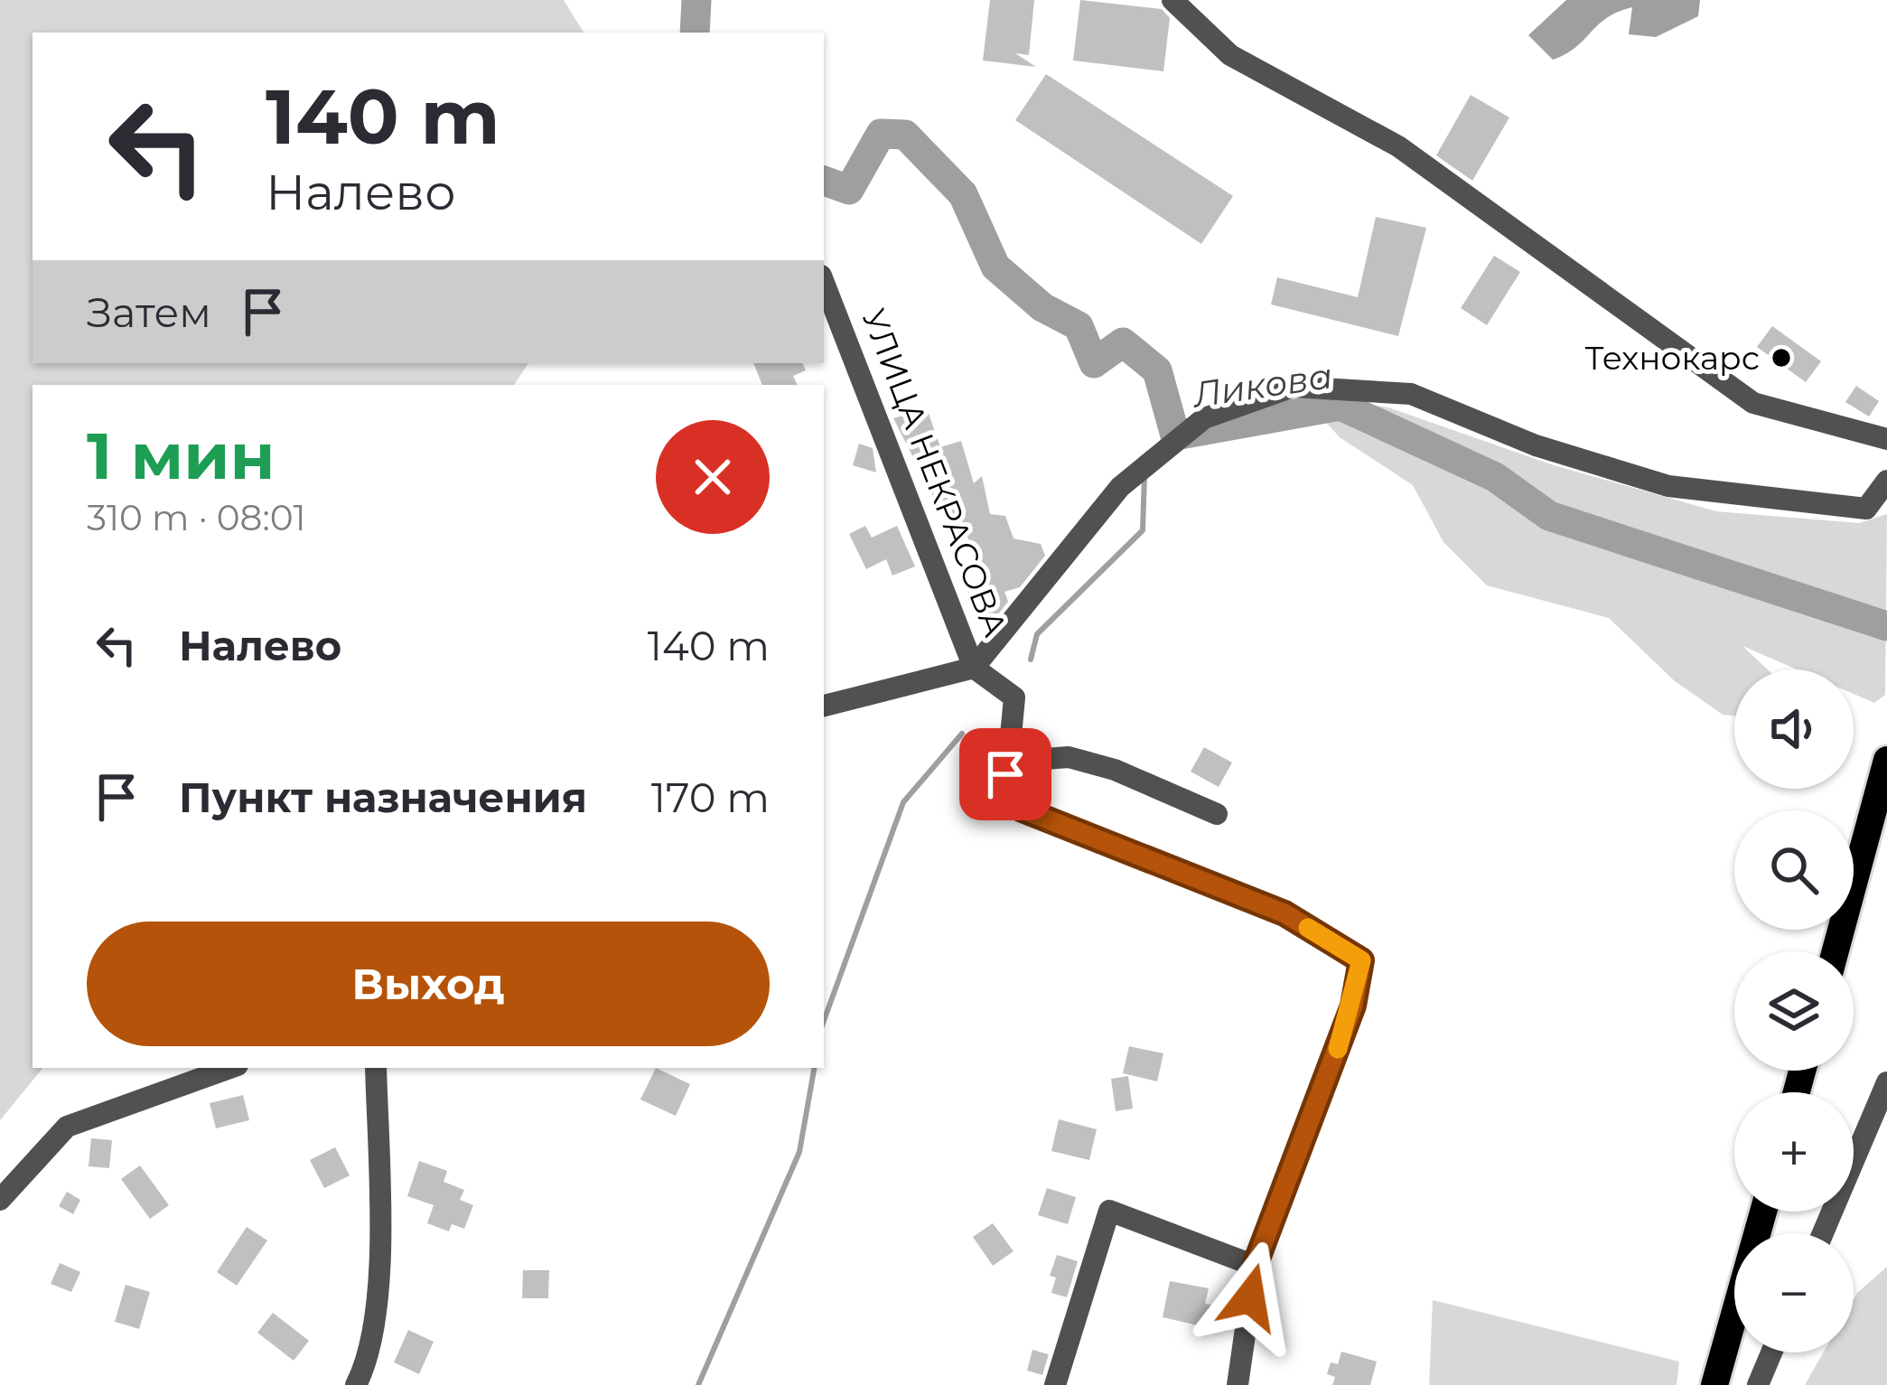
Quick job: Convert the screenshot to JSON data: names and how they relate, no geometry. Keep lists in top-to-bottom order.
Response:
{
  "streets": {
    "street": ["УЛИЦА НЕКРАСОВА"]
  },
  "water": ["Ликова"],
  "places": ["Технокарс"],
  "page": {
    "turn": ["140 m", "Налево"],
    "then": "Затем",
    "heading": ["1 мин", "310 m · 08:01"],
    "list": [
      {
        "name": "Налево",
        "value": "140 m"
      },
      {
        "name": "Пункт назначения",
        "value": "170 m"
      }
    ],
    "map_buttons": ["+", "−"],
    "buttons": "Выход"
  }
}
